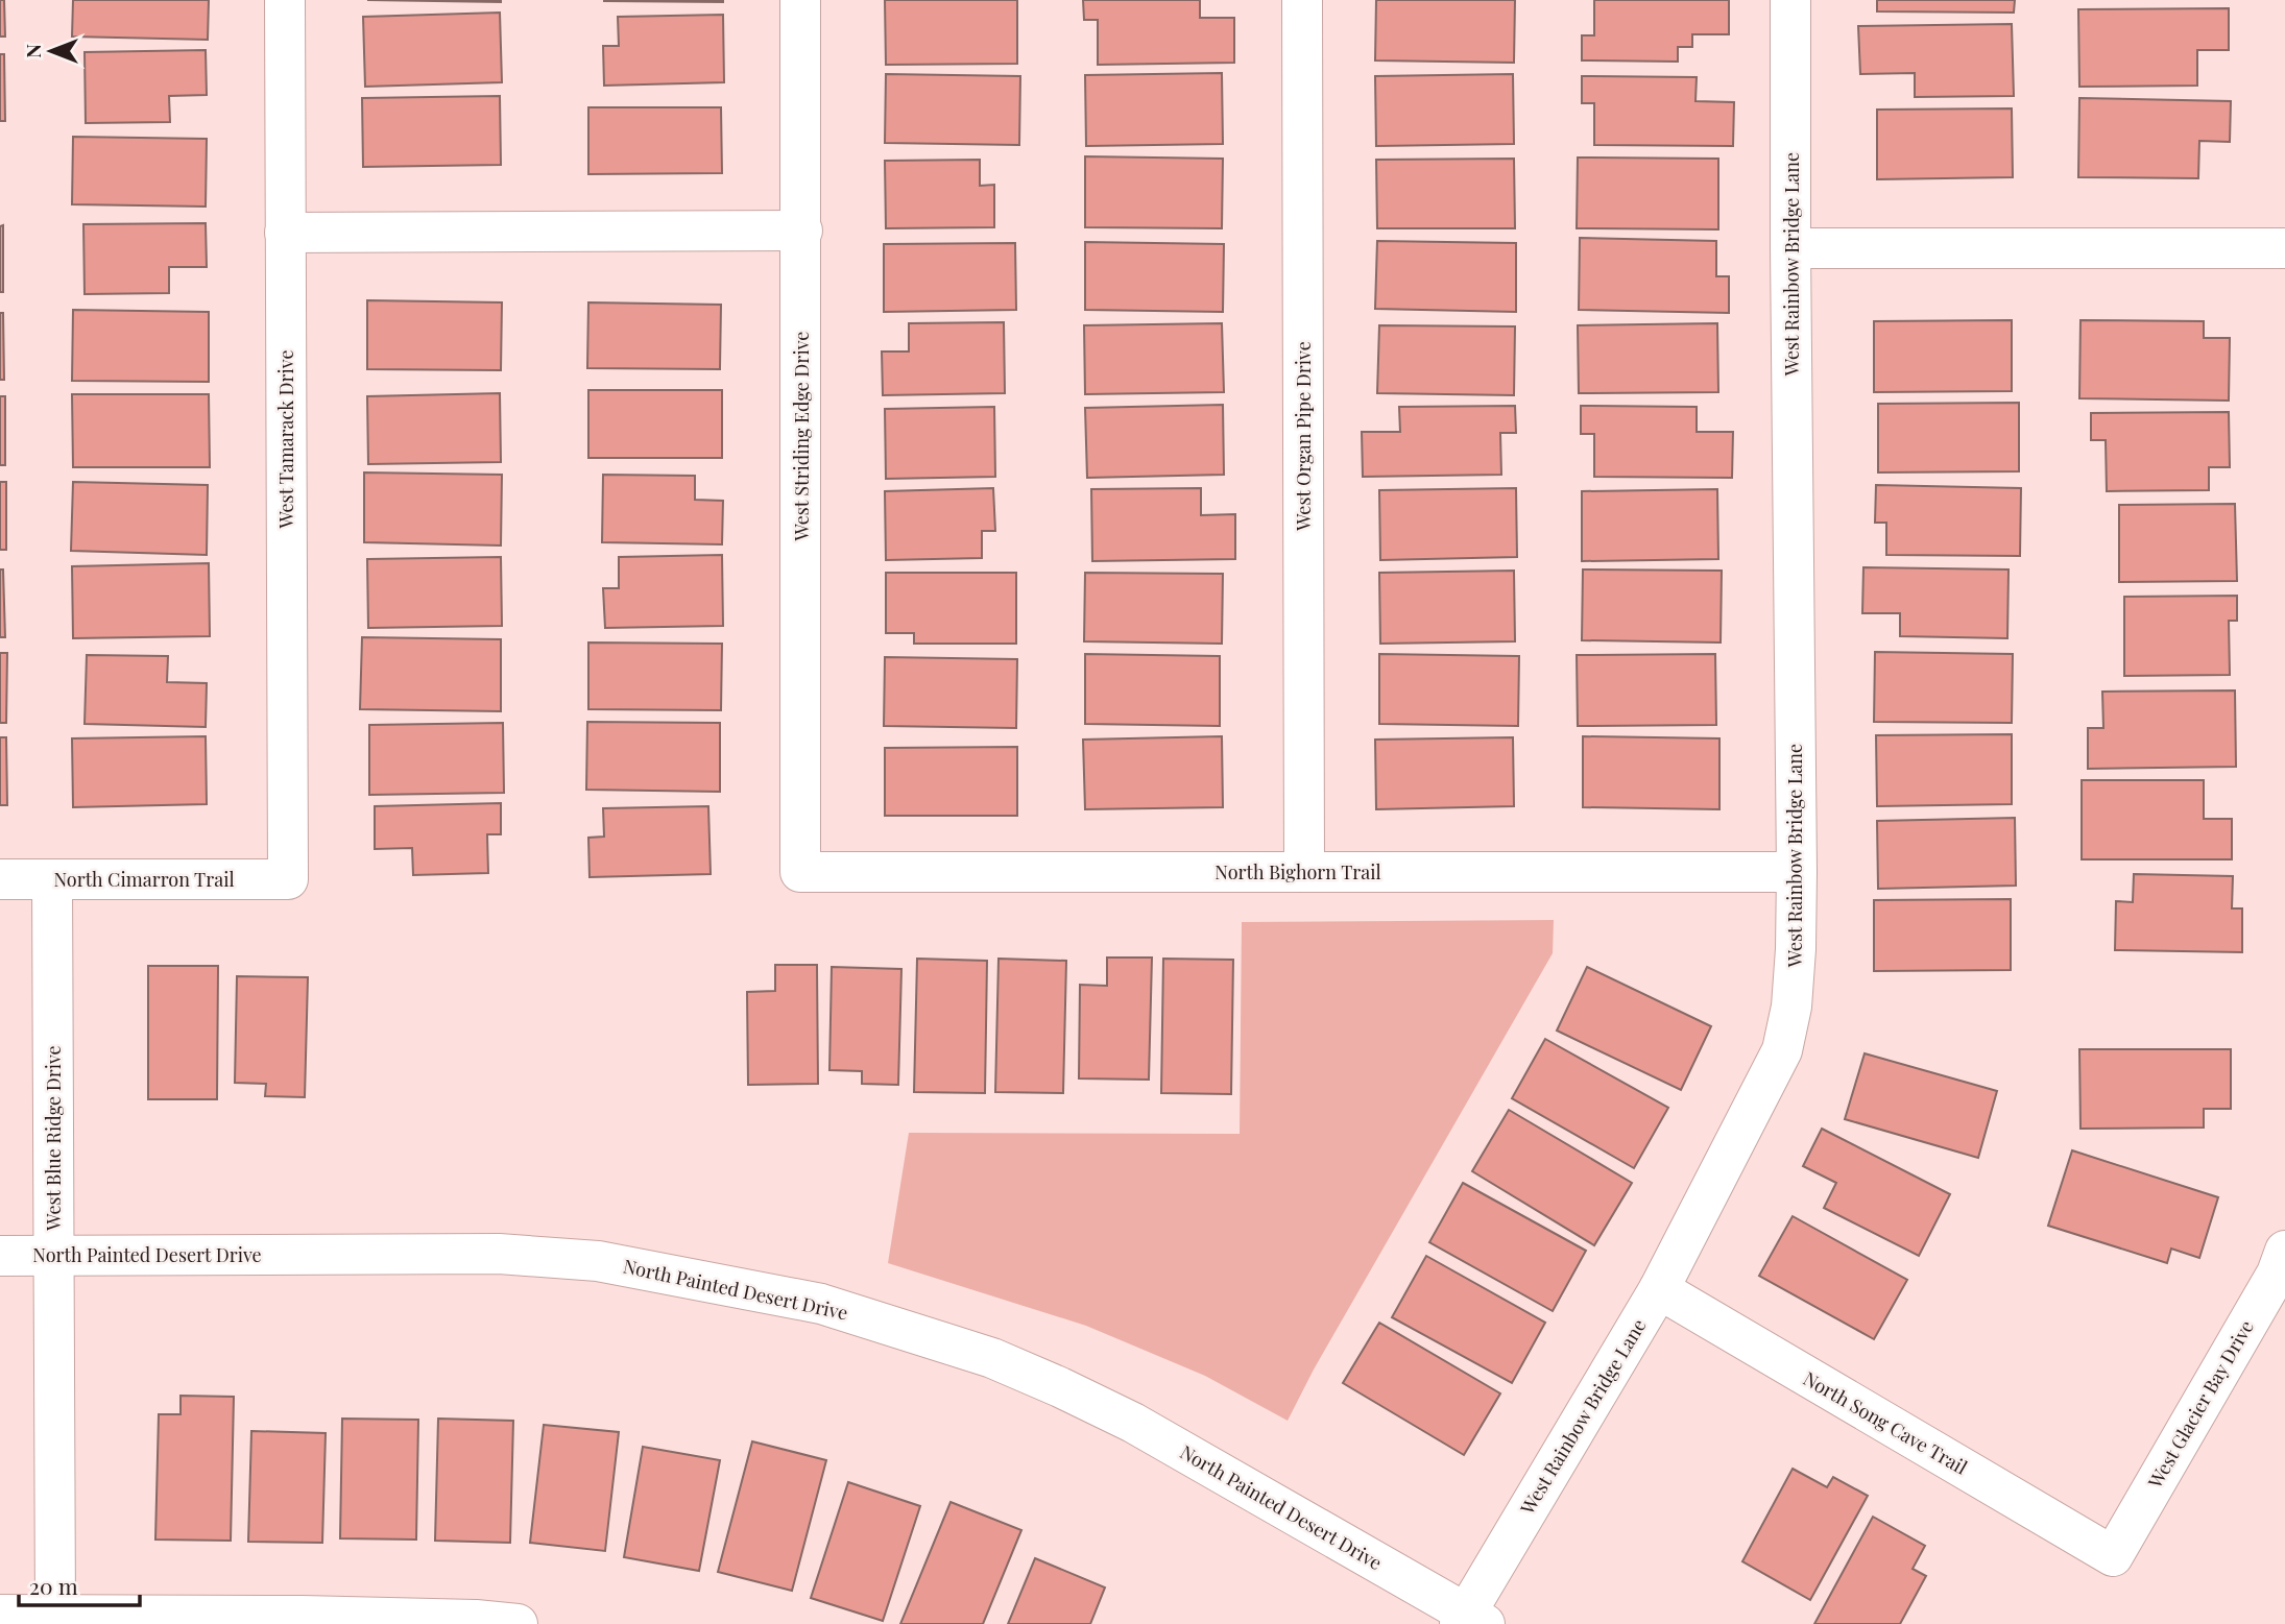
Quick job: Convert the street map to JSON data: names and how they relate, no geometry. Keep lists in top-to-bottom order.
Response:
{
  "streets": {
    "street": [
      "West Rainbow Bridge Lane",
      "West Striding Edge Drive",
      "West Organ Pipe Drive",
      "West Tamarack Drive",
      "North Bighorn Trail",
      "North Cimarron Trail",
      "West Blue Ridge Drive",
      "North Painted Desert Drive",
      "West Glacier Bay Drive",
      "North Song Cave Trail"
    ]
  },
  "crossings": [
    ["West Rainbow Bridge Lane", "North Bighorn Trail"],
    ["West Rainbow Bridge Lane", "North Painted Desert Drive"],
    ["West Rainbow Bridge Lane", "North Song Cave Trail"],
    ["West Striding Edge Drive", "North Bighorn Trail"],
    ["West Organ Pipe Drive", "North Bighorn Trail"],
    ["West Tamarack Drive", "North Cimarron Trail"],
    ["North Cimarron Trail", "West Blue Ridge Drive"],
    ["West Blue Ridge Drive", "North Painted Desert Drive"],
    ["West Glacier Bay Drive", "North Song Cave Trail"]
  ],
  "scale_bar": "20 m",
  "north": "left"
}
